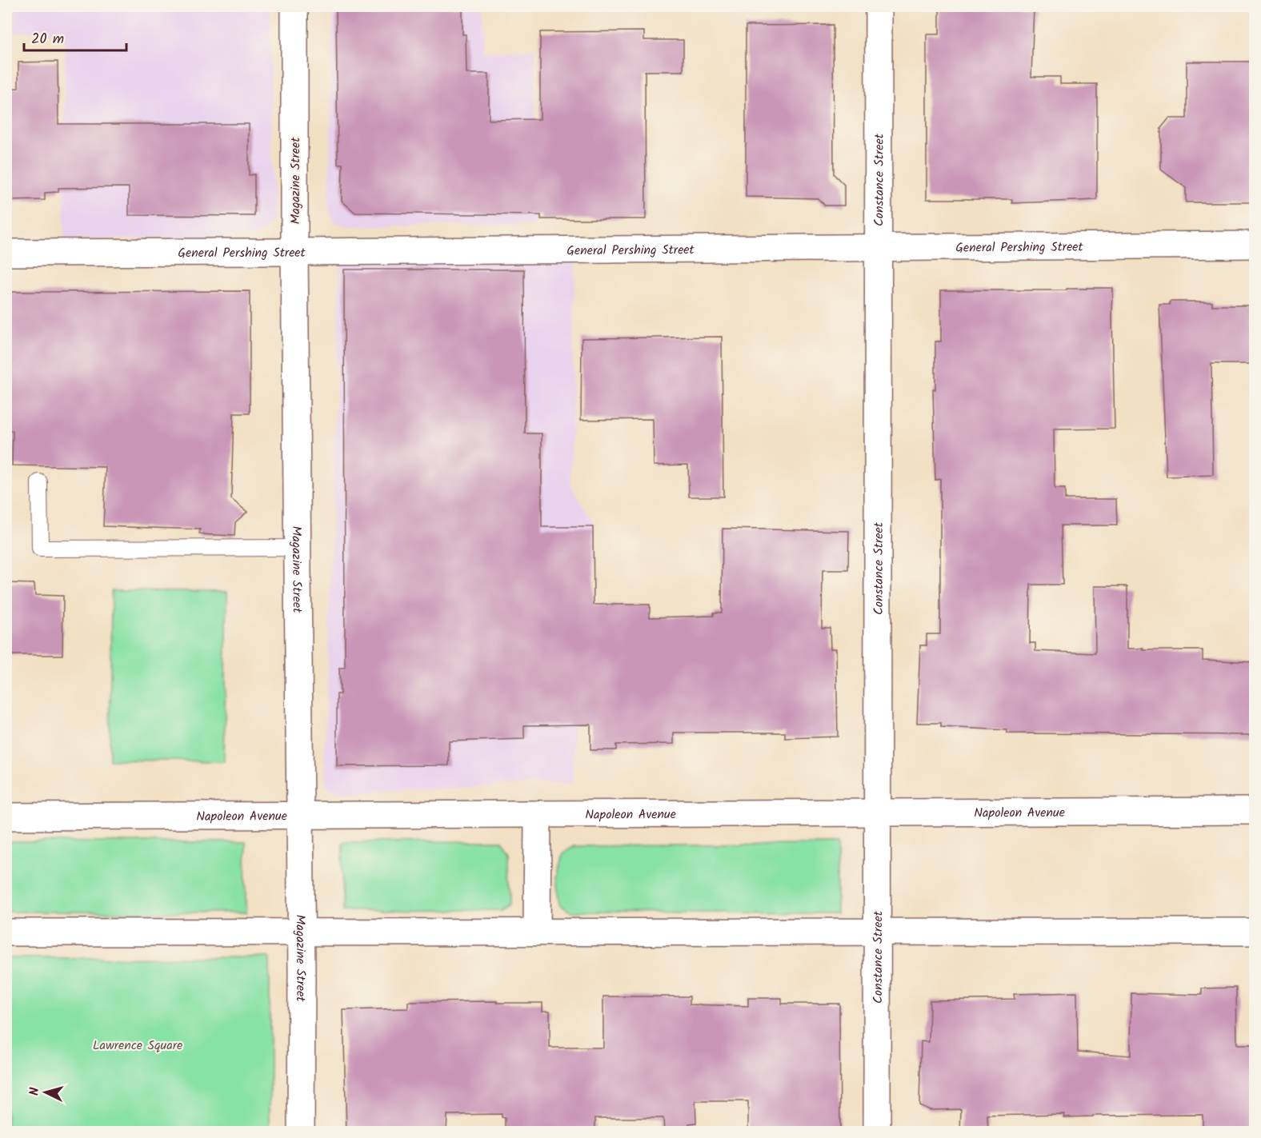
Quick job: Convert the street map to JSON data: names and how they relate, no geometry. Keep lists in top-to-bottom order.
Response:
{
  "streets": {
    "street": [
      "Magazine Street",
      "Constance Street",
      "General Pershing Street",
      "Napoleon Avenue"
    ]
  },
  "crossings": [
    ["Magazine Street", "General Pershing Street"],
    ["Magazine Street", "Napoleon Avenue"],
    ["Constance Street", "General Pershing Street"],
    ["Constance Street", "Napoleon Avenue"]
  ],
  "parks": ["Lawrence Square"],
  "scale_bar": "20 m",
  "north": "left"
}
